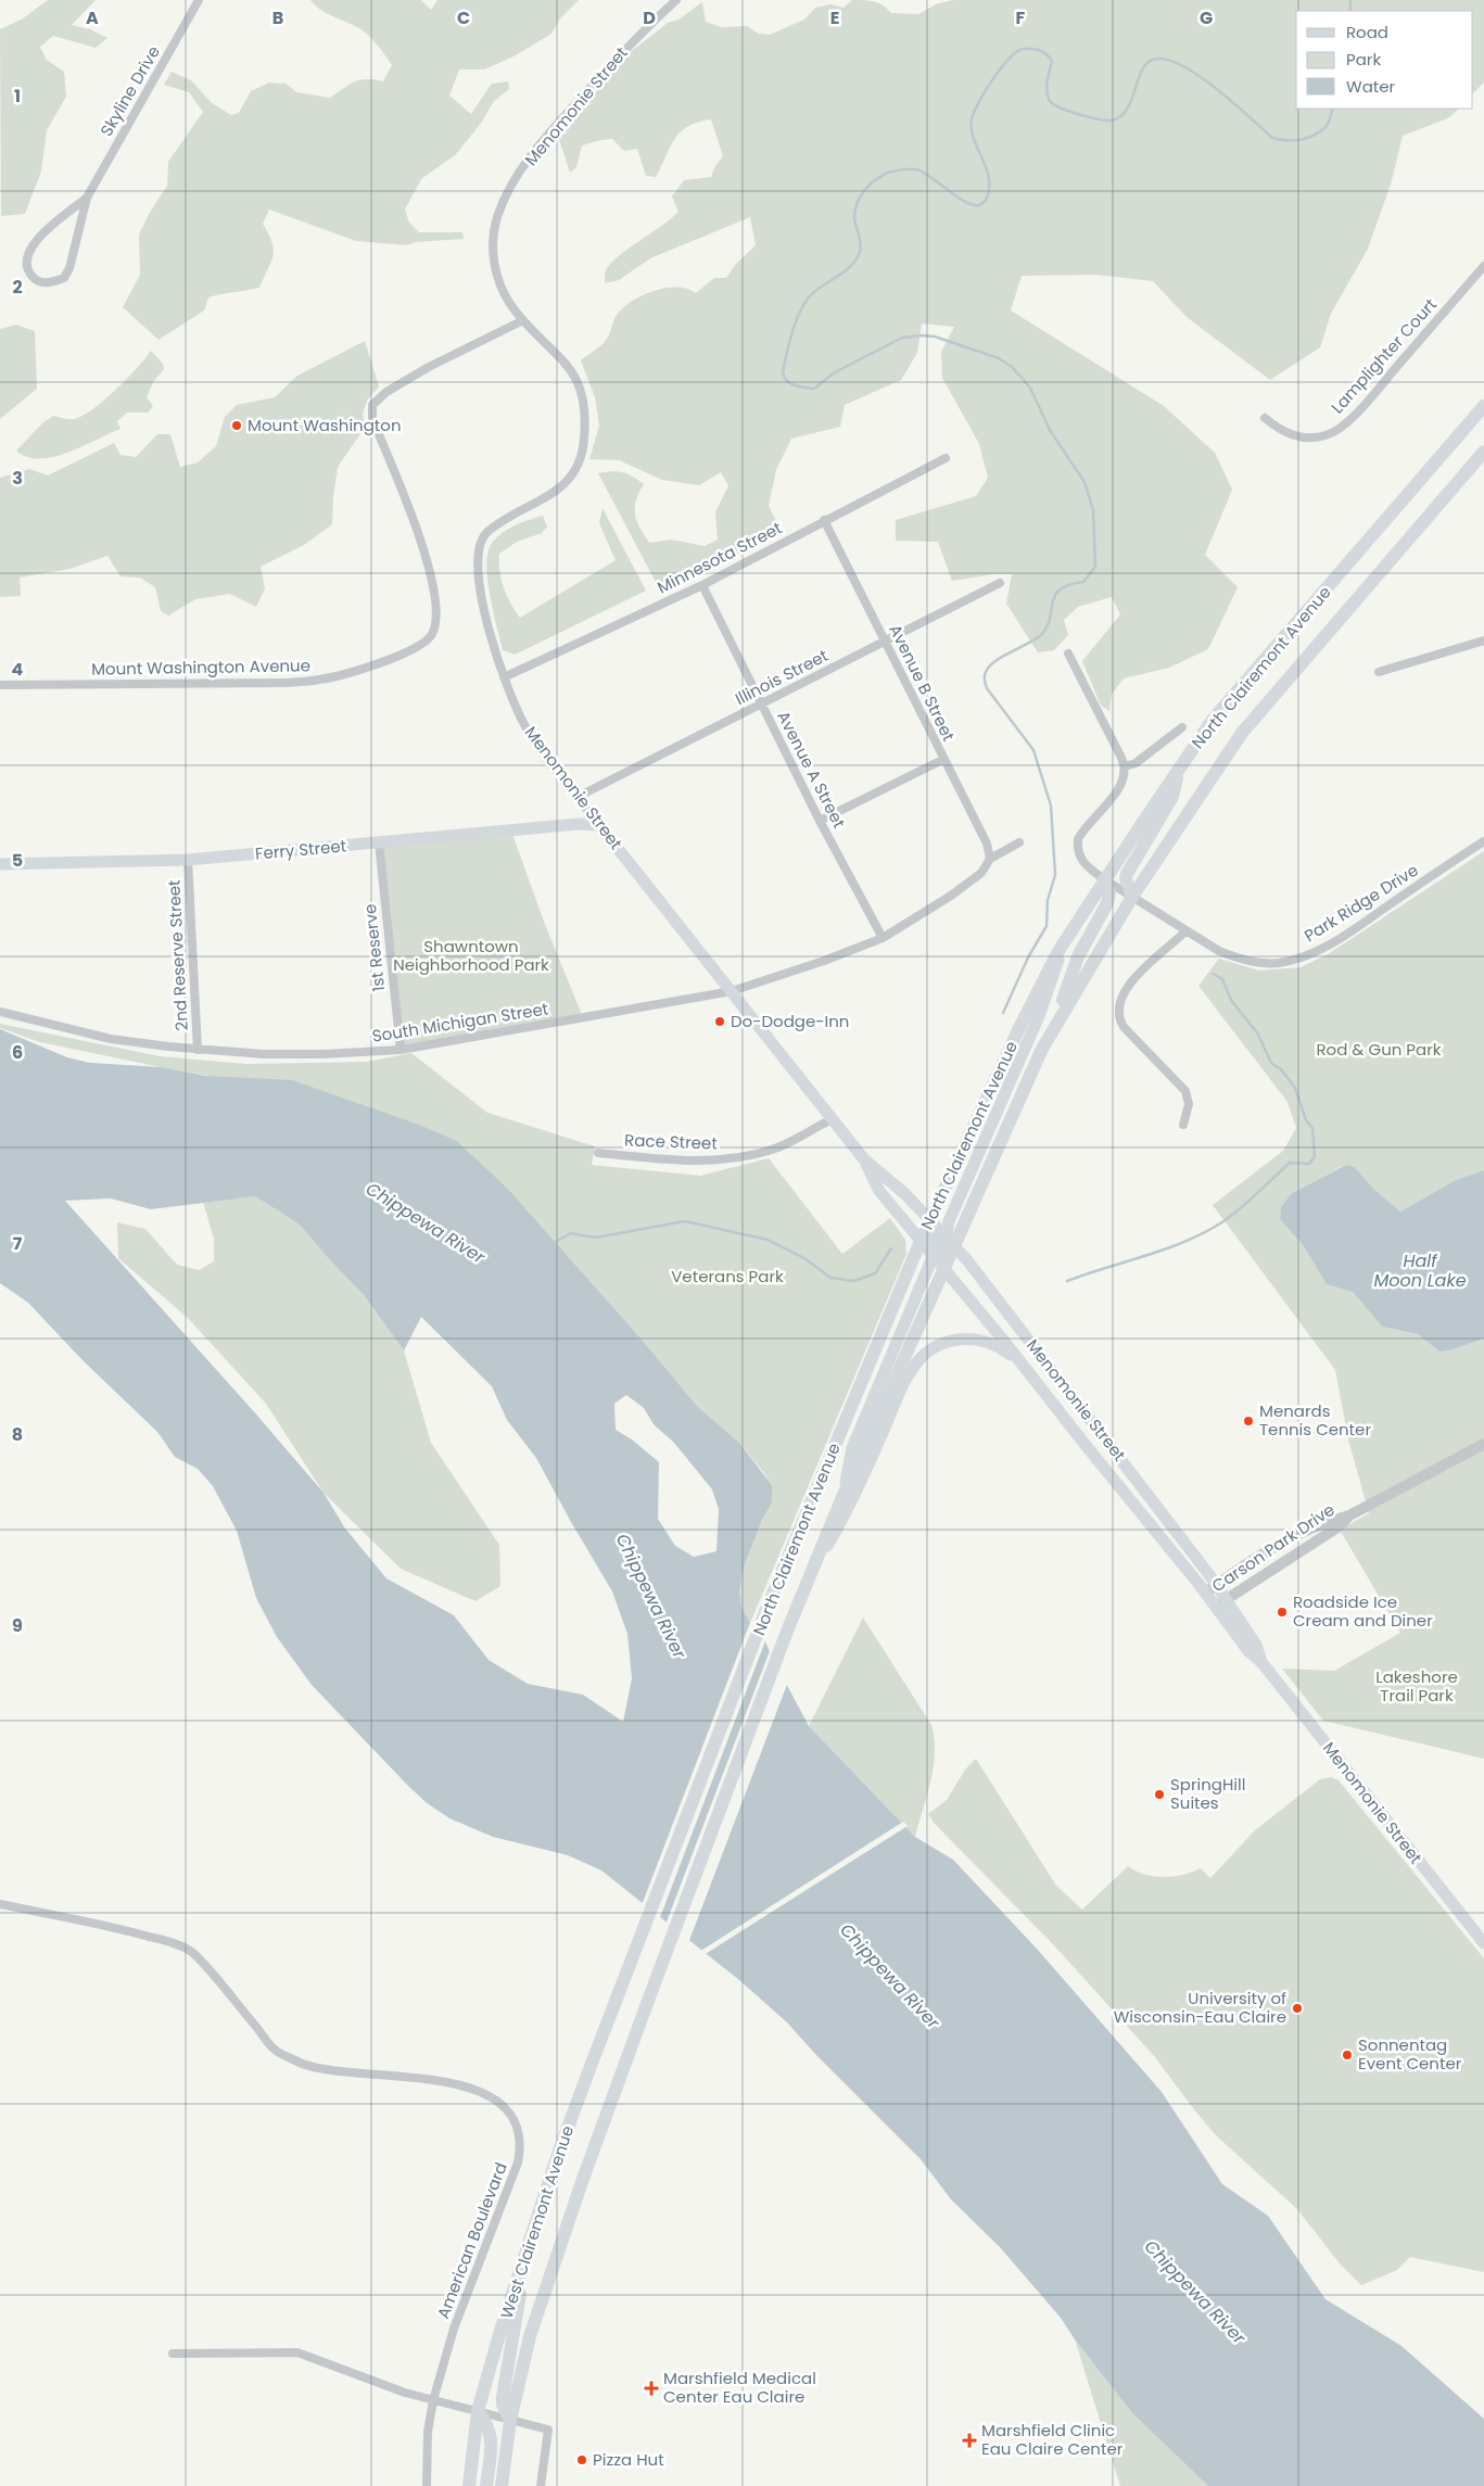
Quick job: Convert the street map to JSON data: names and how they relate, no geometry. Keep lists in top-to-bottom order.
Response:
{
  "streets": {
    "main road": [
      "Menomonie Street",
      "North Clairemont Avenue",
      "Ferry Street",
      "West Clairemont Avenue"
    ],
    "street": [
      "Skyline Drive",
      "Lamplighter Court",
      "Minnesota Street",
      "Mount Washington Avenue",
      "Illinois Street",
      "Avenue B Street",
      "Avenue A Street",
      "Park Ridge Drive",
      "1st Reserve",
      "2nd Reserve Street",
      "South Michigan Street",
      "Race Street",
      "Carson Park Drive",
      "American Boulevard"
    ]
  },
  "crossings": [
    ["Menomonie Street", "Minnesota Street"],
    ["Menomonie Street", "Mount Washington Avenue"],
    ["Menomonie Street", "North Clairemont Avenue"],
    ["Menomonie Street", "Illinois Street"],
    ["Menomonie Street", "Ferry Street"],
    ["Menomonie Street", "South Michigan Street"],
    ["Menomonie Street", "Race Street"],
    ["Menomonie Street", "Carson Park Drive"],
    ["Minnesota Street", "Avenue B Street"],
    ["Minnesota Street", "Avenue A Street"],
    ["North Clairemont Avenue", "Park Ridge Drive"],
    ["North Clairemont Avenue", "West Clairemont Avenue"],
    ["Illinois Street", "Avenue B Street"],
    ["Illinois Street", "Avenue A Street"],
    ["Avenue B Street", "South Michigan Street"],
    ["Avenue A Street", "South Michigan Street"],
    ["Ferry Street", "1st Reserve"],
    ["Ferry Street", "2nd Reserve Street"],
    ["1st Reserve", "South Michigan Street"],
    ["2nd Reserve Street", "South Michigan Street"]
  ],
  "water": ["Chippewa River", "Half Moon Lake"],
  "parks": [
    "Shawntown Neighborhood Park",
    "Rod & Gun Park",
    "Veterans Park",
    "Lakeshore Trail Park"
  ],
  "places": {
    "other": [
      "Mount Washington",
      "Do-Dodge-Inn",
      "Menards Tennis Center",
      "Roadside Ice Cream and Diner",
      "SpringHill Suites",
      "University of Wisconsin-Eau Claire",
      "Sonnentag Event Center",
      "Pizza Hut"
    ],
    "health": ["Marshfield Medical Center Eau Claire", "Marshfield Clinic Eau Claire Center"]
  },
  "legend": ["Road", "Park", "Water"],
  "grid": {
    "columns": [
      "A",
      "B",
      "C",
      "D",
      "E",
      "F",
      "G"
    ],
    "rows": [
      "1",
      "2",
      "3",
      "4",
      "5",
      "6",
      "7",
      "8",
      "9"
    ]
  }
}
